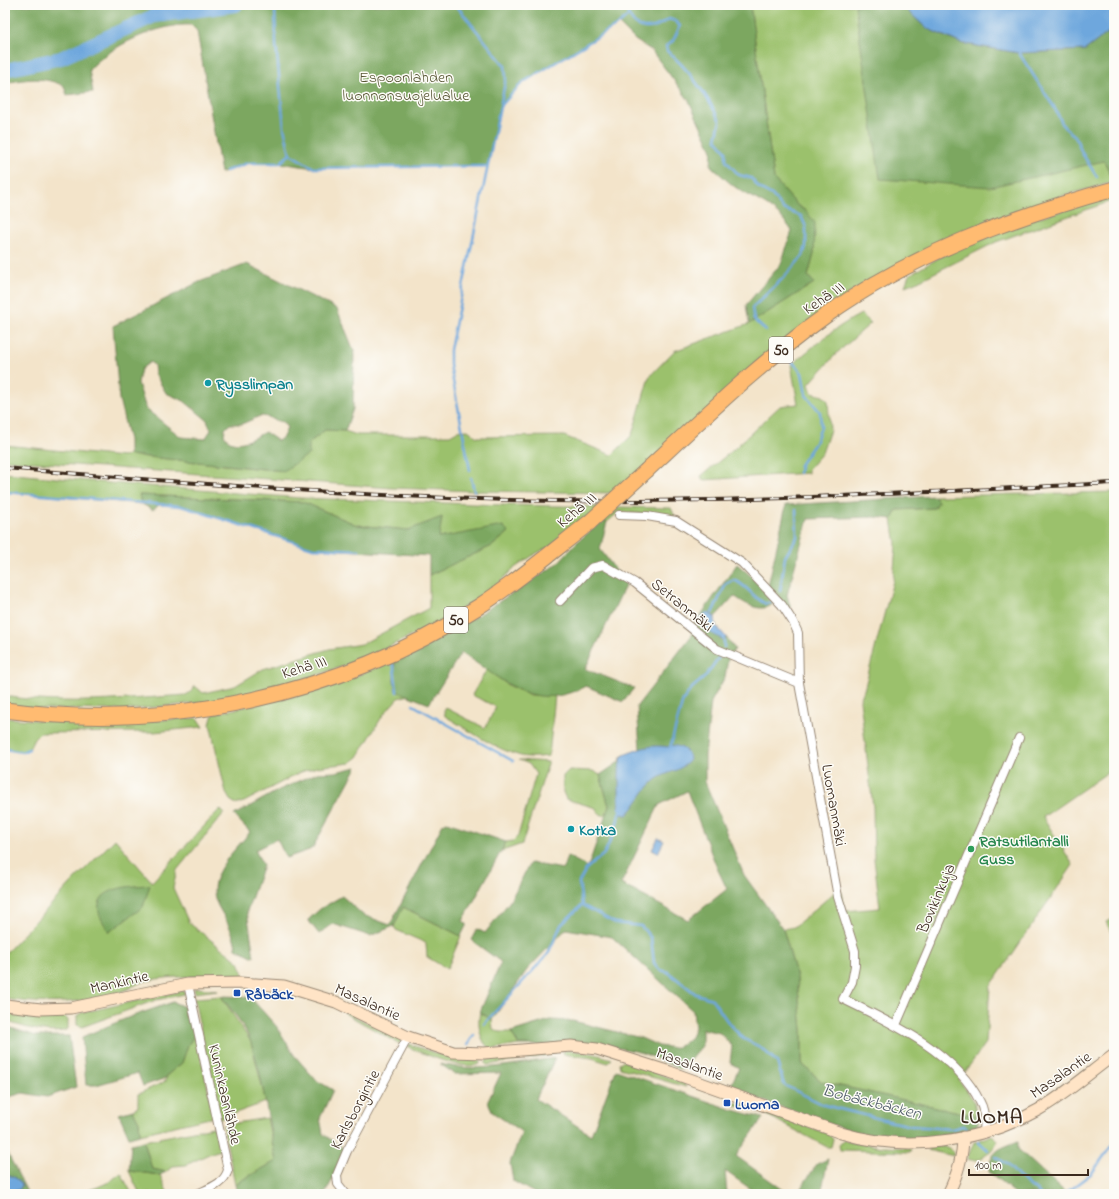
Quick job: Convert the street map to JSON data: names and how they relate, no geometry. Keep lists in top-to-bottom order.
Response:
{
  "streets": {
    "highway": ["Kehä III", "50"],
    "street": [
      "Setranmäki",
      "Luomanmäki",
      "Bovikinkuja",
      "Mankintie",
      "Masalantie",
      "Kuninkaanlähde",
      "Karlsborgintie"
    ]
  },
  "crossings": [
    ["Setranmäki", "Luomanmäki"],
    ["Luomanmäki", "Bovikinkuja"],
    ["Luomanmäki", "Masalantie"],
    ["Mankintie", "Masalantie"],
    ["Mankintie", "Kuninkaanlähde"],
    ["Masalantie", "Karlsborgintie"]
  ],
  "districts": ["LUOMA"],
  "water": ["Bobäckbäcken"],
  "parks": ["Espoonlahden luonnonsuojelualue"],
  "places": {
    "other": ["Rysslimpan", "Kotka", "Ratsutilantalli Guss"],
    "transit": ["Råbäck", "Luoma"]
  },
  "scale_bar": "100 m"
}
